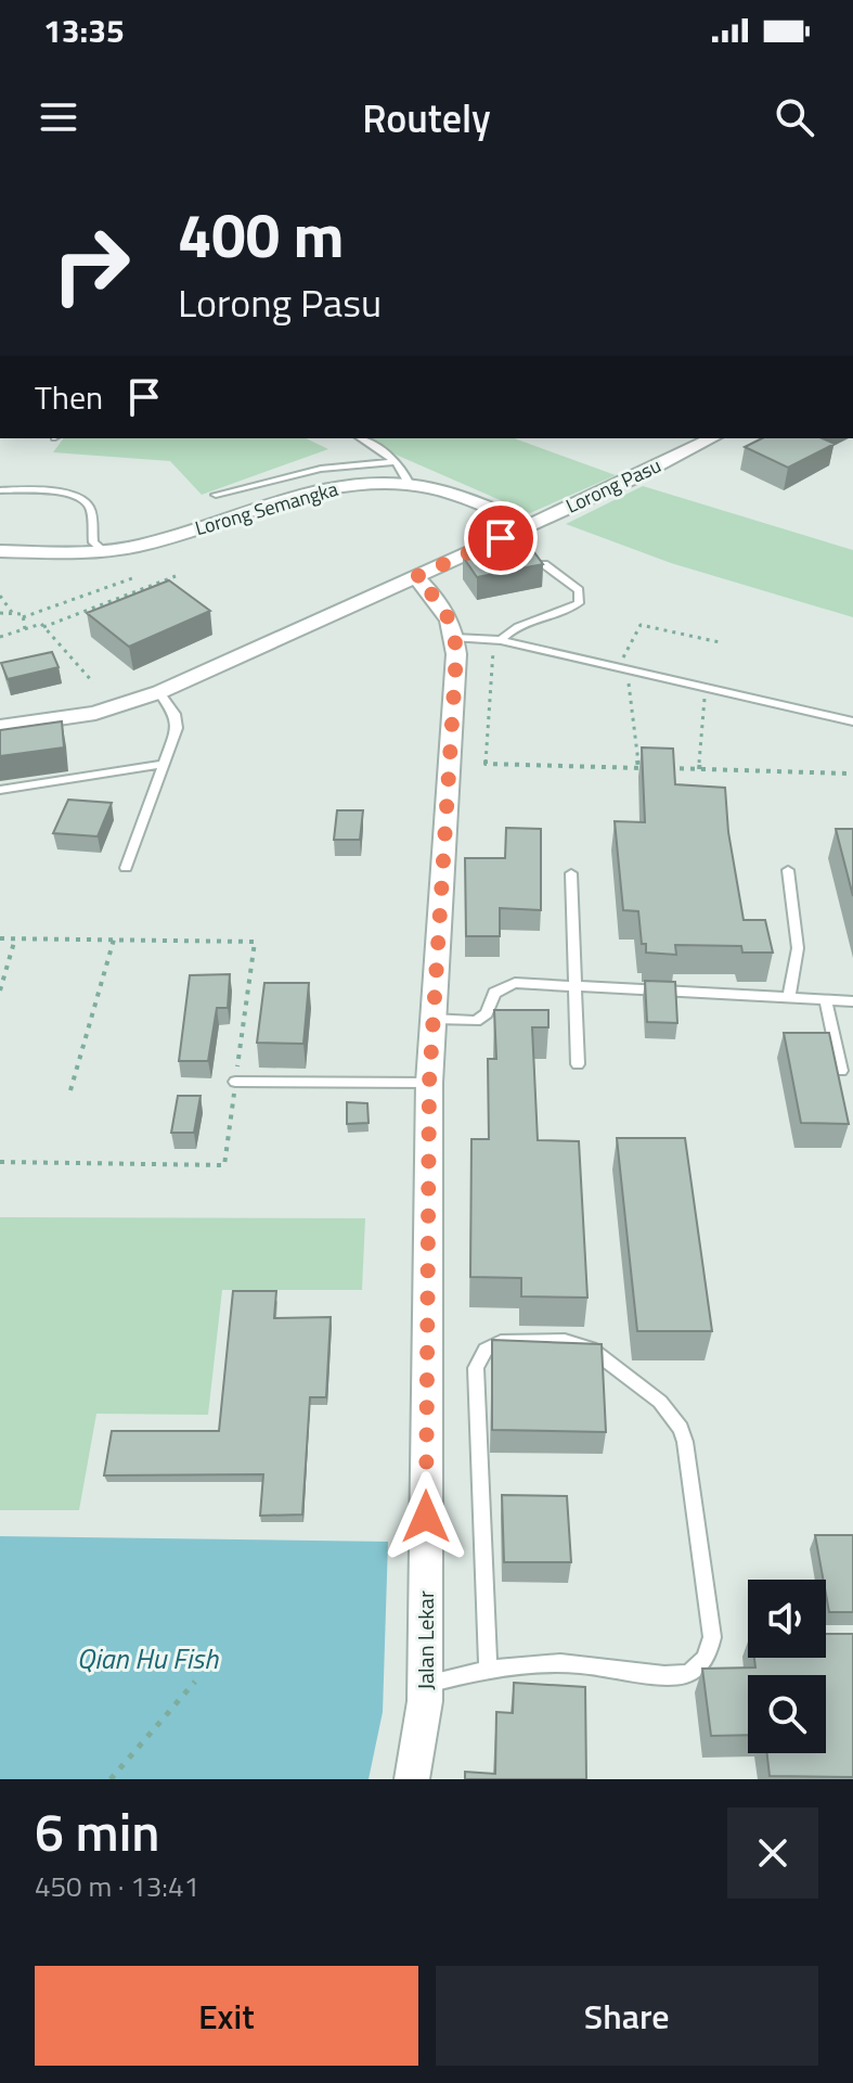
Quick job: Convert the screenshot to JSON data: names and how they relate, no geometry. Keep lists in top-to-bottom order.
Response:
{
  "streets": {
    "street": ["Lorong Pasu", "Lorong Semangka", "Jalan Lekar"]
  },
  "crossings": [
    ["Lorong Pasu", "Lorong Semangka"],
    ["Lorong Pasu", "Jalan Lekar"]
  ],
  "water": ["Qian Hu Fish"],
  "page": {
    "status": "13:35",
    "header": "Routely",
    "turn": ["400 m", "Lorong Pasu"],
    "then": "Then",
    "heading": ["6 min", "450 m · 13:41"],
    "buttons": ["Exit", "Share"]
  }
}
